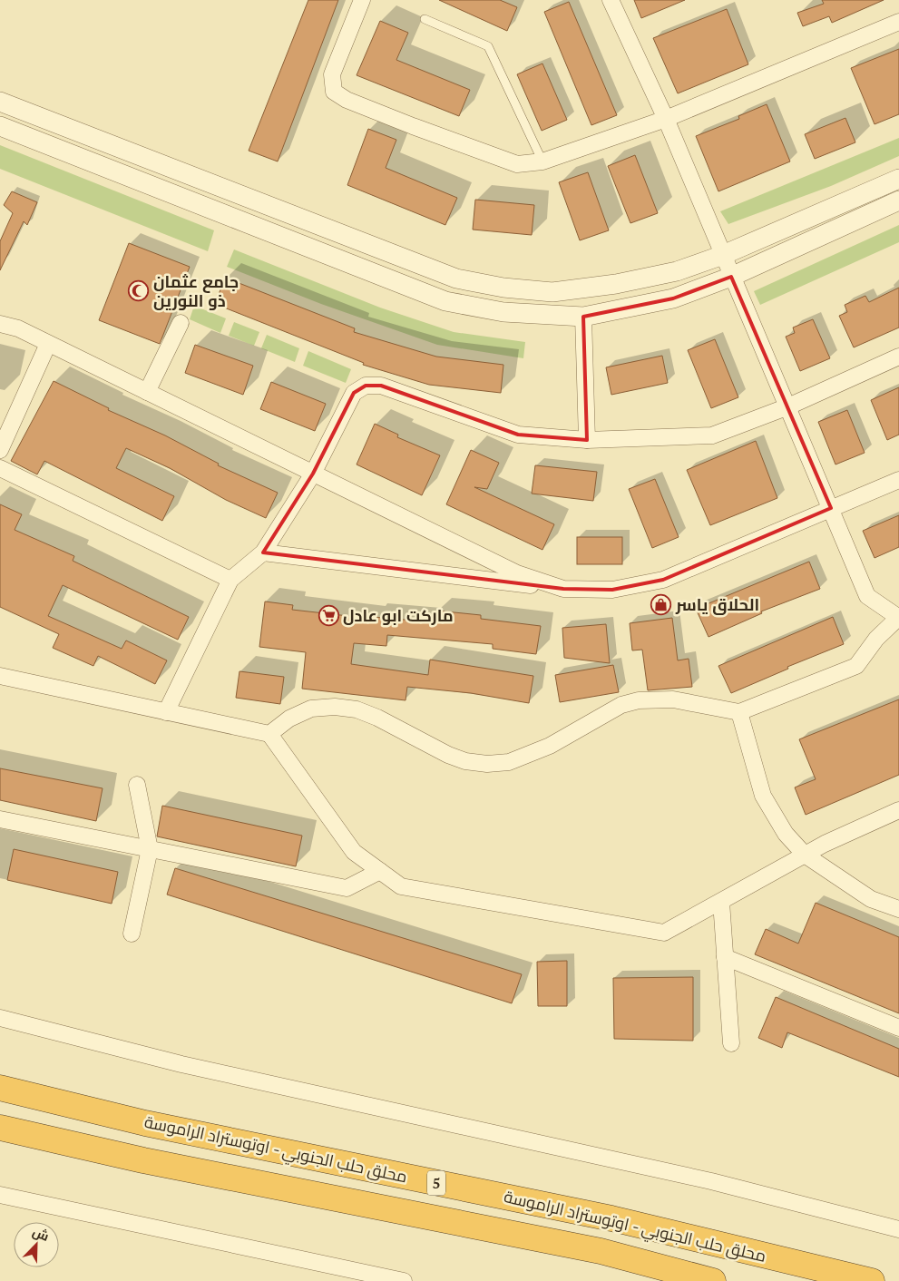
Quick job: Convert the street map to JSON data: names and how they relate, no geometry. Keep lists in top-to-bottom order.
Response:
{
  "streets": {
    "highway": ["محلق حلب الجنوبي - اوتوستراد الراموسة", "5"]
  },
  "places": {
    "mosque": ["جامع عثمان ذو النورين"],
    "shop": ["الحلاق ياسر"],
    "supermarket": ["ماركت ابو عادل"]
  },
  "north": "top right"
}
